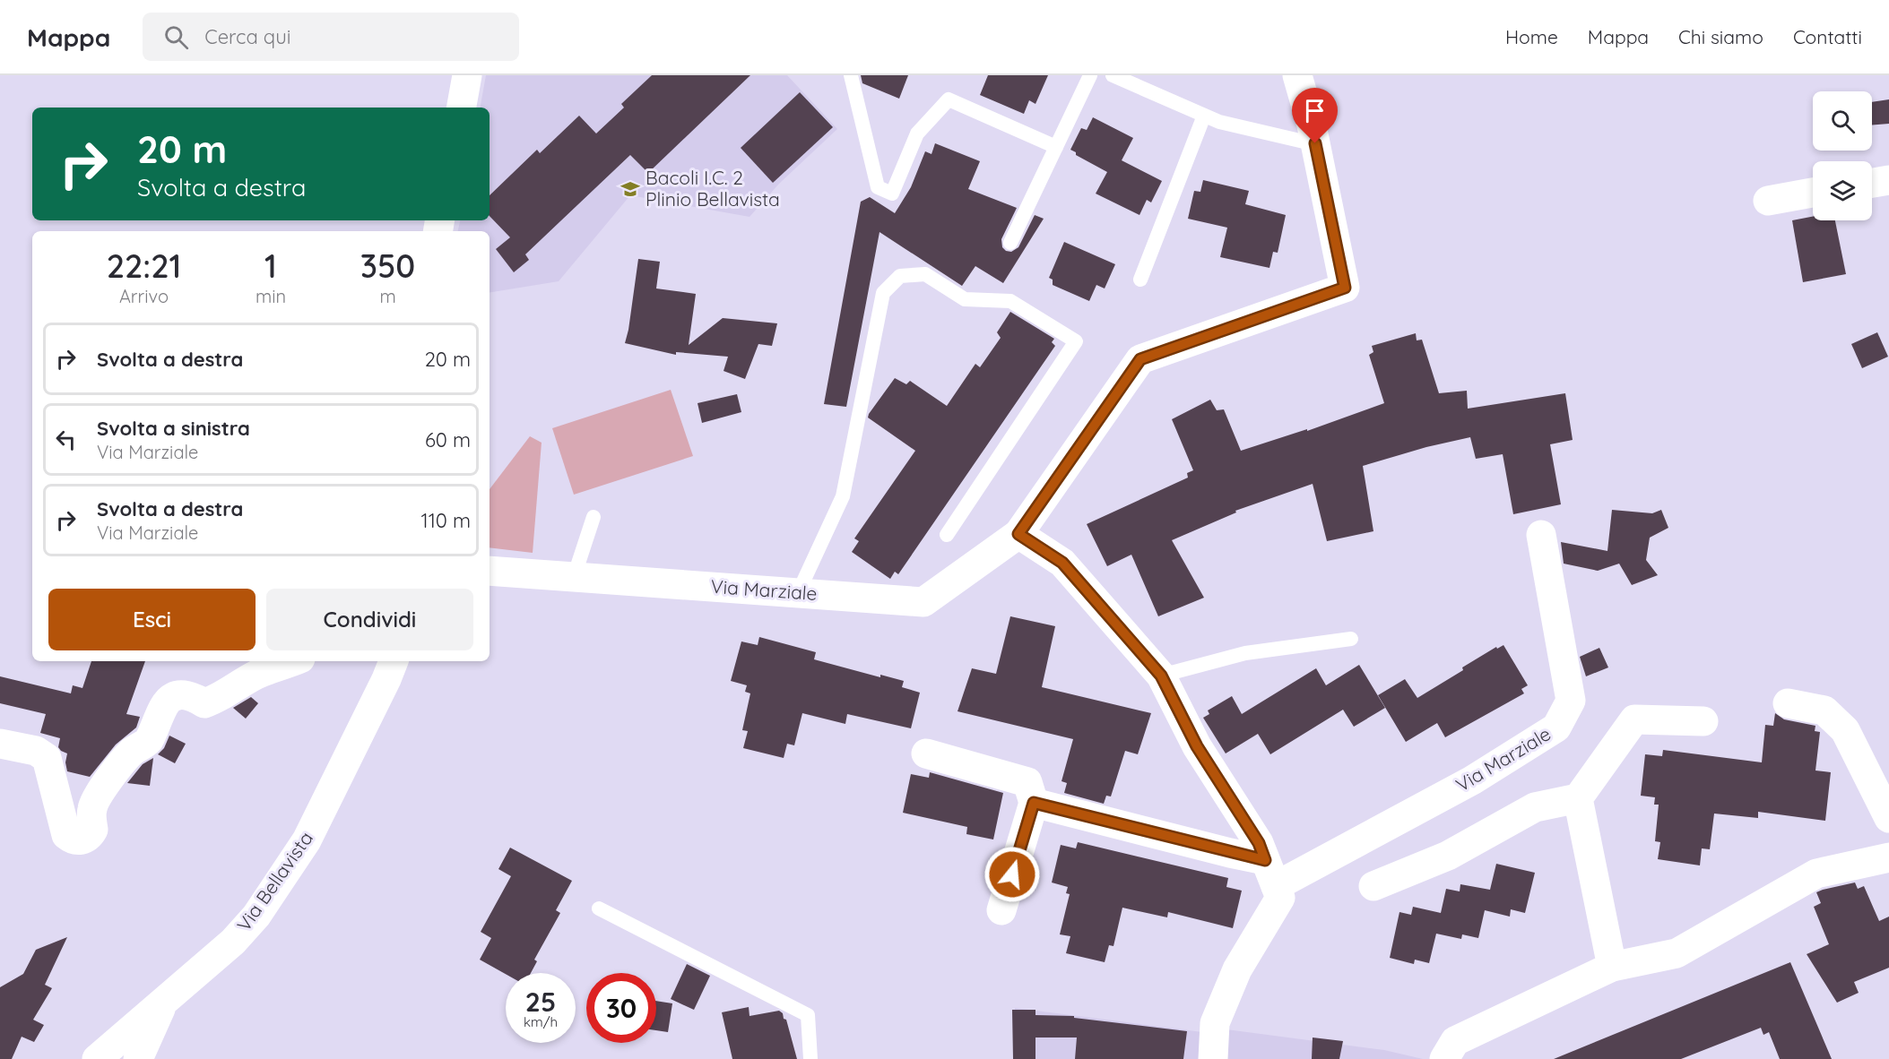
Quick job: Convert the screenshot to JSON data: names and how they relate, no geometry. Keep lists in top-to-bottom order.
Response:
{
  "streets": {
    "street": ["Via Marziale", "Via Bellavista"]
  },
  "places": {
    "school or university": ["Bacoli I.C. 2 Plinio Bellavista"]
  },
  "page": {
    "header": "Mappa",
    "search": "Cerca qui",
    "nav": [
      "Home",
      "Mappa",
      "Chi siamo",
      "Contatti"
    ],
    "turn": ["20 m", "Svolta a destra"],
    "eta": [
      "22:21",
      "Arrivo",
      "1",
      "min",
      "350",
      "m"
    ],
    "list": [
      {
        "name": "Svolta a destra",
        "value": "20 m"
      },
      {
        "name": "Svolta a sinistra",
        "note": "Via Marziale",
        "value": "60 m"
      },
      {
        "name": "Svolta a destra",
        "note": "Via Marziale",
        "value": "110 m"
      }
    ],
    "buttons": ["Esci", "Condividi"],
    "speed": "25 km/h",
    "limit": "30"
  }
}
